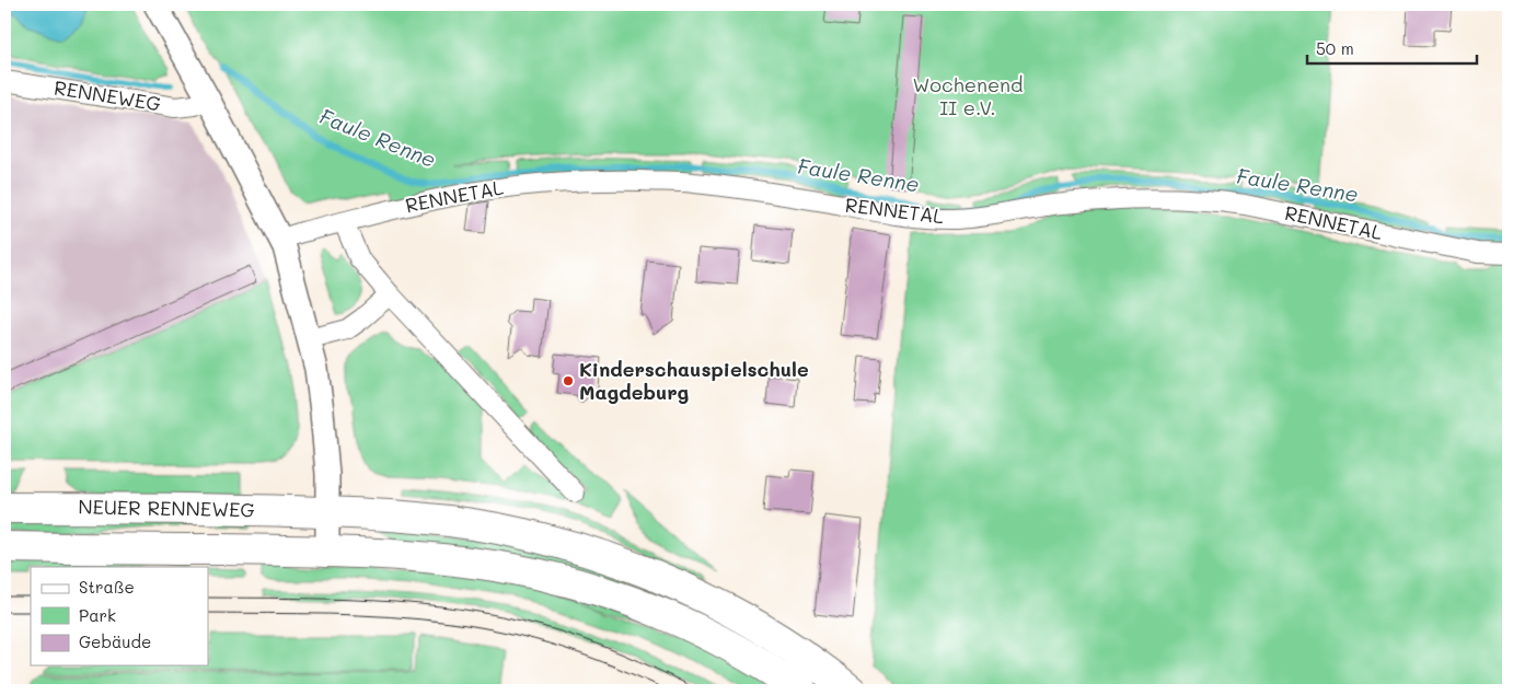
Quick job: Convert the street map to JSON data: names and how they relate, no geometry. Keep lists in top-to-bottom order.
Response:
{
  "streets": {
    "main road": ["NEUER RENNEWEG"],
    "street": ["RENNEWEG", "RENNETAL"]
  },
  "water": ["Faule Renne"],
  "parks": ["Wochenend II e.V."],
  "places": ["Kinderschauspielschule Magdeburg"],
  "legend": ["Straße", "Park", "Gebäude"],
  "scale_bar": "50 m"
}
